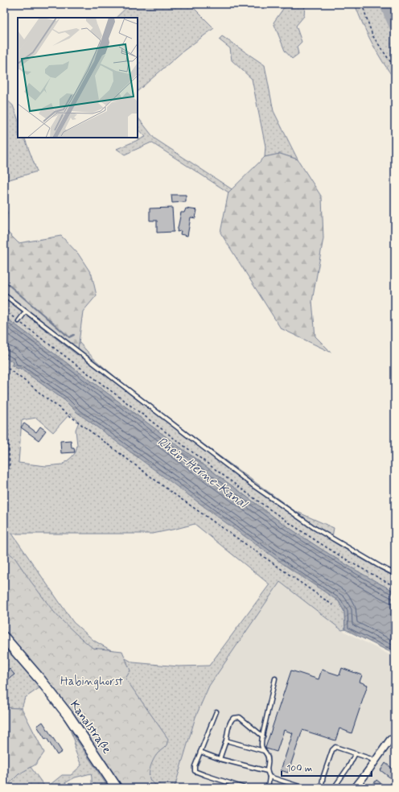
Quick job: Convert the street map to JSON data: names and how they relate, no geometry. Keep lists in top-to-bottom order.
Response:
{
  "streets": {
    "main road": ["Kanalstraße"]
  },
  "water": ["Rhein-Herne-Kanal"],
  "parks": ["Habinghorst"],
  "scale_bar": "100 m"
}
